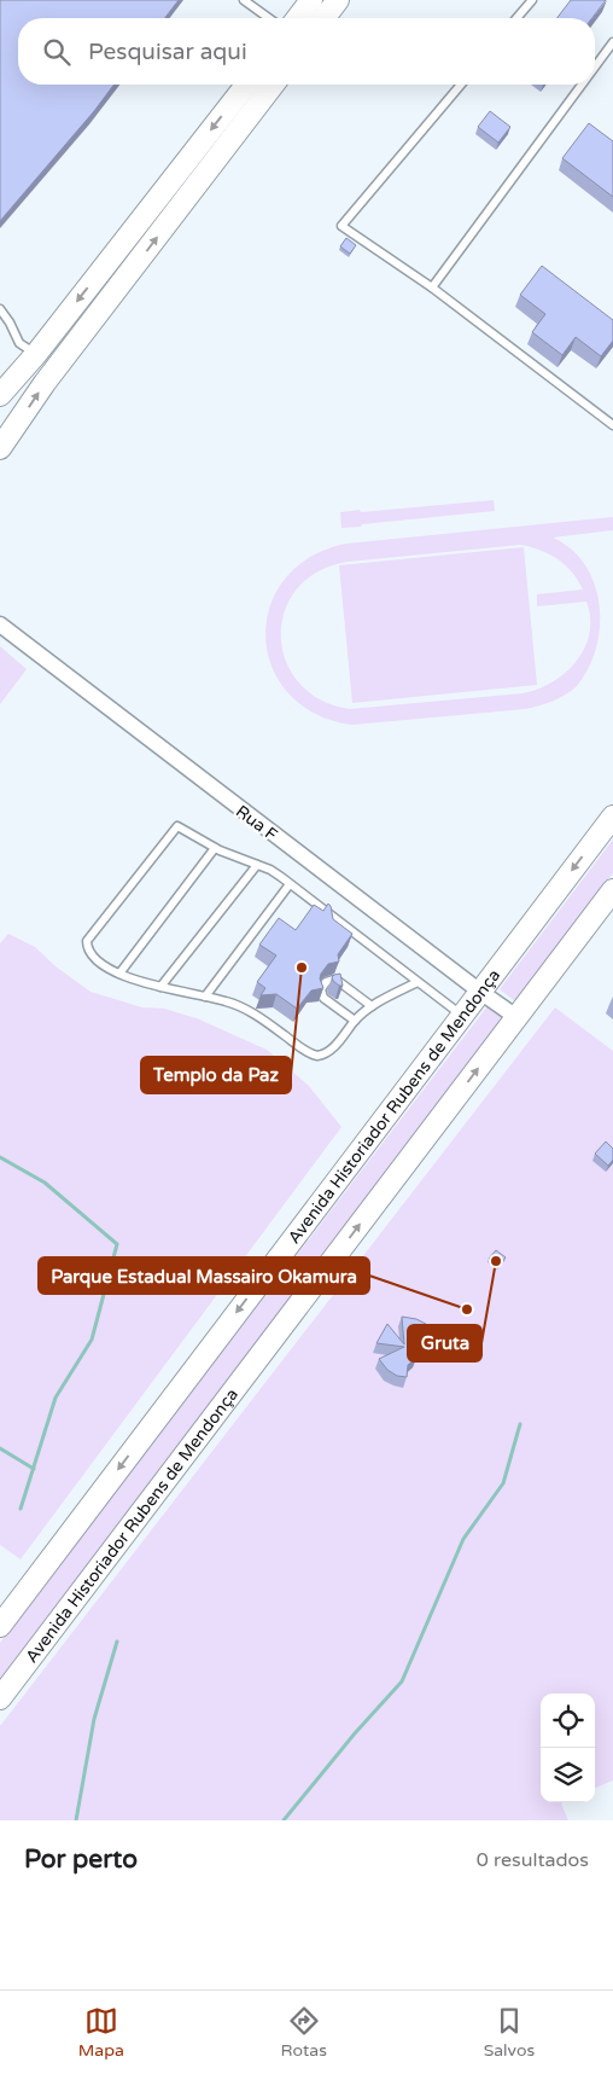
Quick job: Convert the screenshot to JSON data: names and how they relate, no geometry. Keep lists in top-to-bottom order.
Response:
{
  "streets": {
    "main road": ["Avenida Historiador Rubens de Mendonça"],
    "street": ["Rua F"]
  },
  "crossings": [
    ["Rua F", "Avenida Historiador Rubens de Mendonça"]
  ],
  "places": ["Templo da Paz", "Gruta", "Parque Estadual Massairo Okamura"],
  "page": {
    "search": "Pesquisar aqui",
    "heading": ["Por perto", "0 resultados"],
    "nav": ["Mapa", "Rotas", "Salvos"]
  }
}
